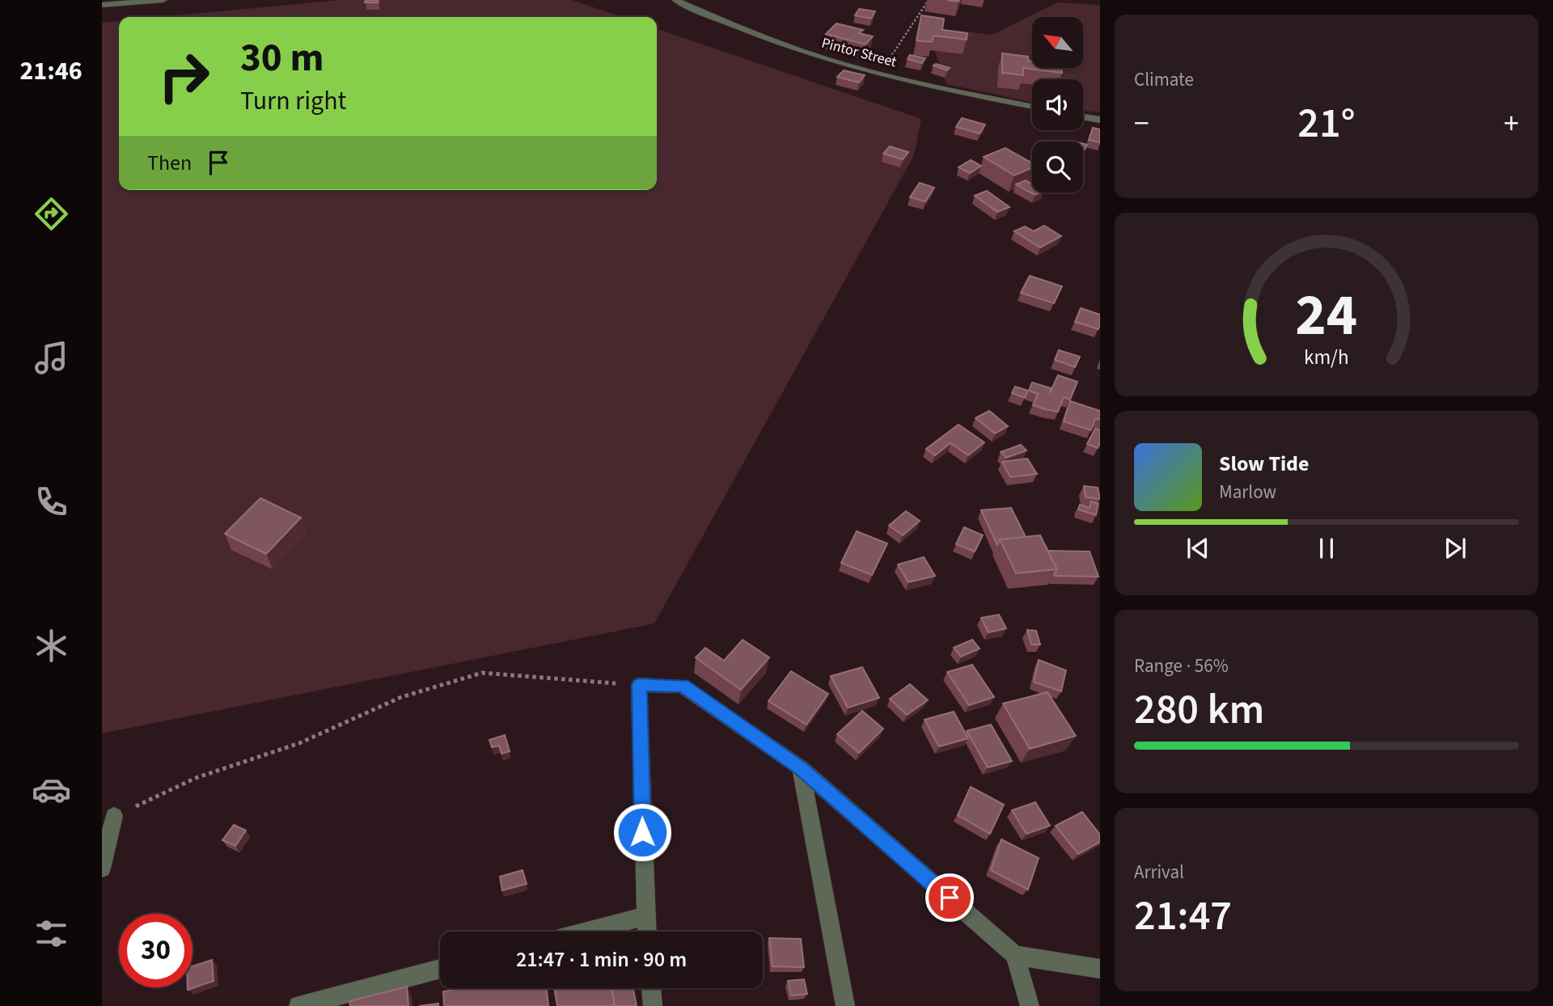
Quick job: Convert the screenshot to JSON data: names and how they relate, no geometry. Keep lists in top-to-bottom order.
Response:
{
  "streets": {
    "street": ["Pintor Street"]
  },
  "north": "top left",
  "page": {
    "tabs": "21:46",
    "tile": [
      "Climate",
      ["Range · 56%", "280 km"],
      ["Arrival", "21:47"]
    ],
    "turn": ["30 m", "Turn right"],
    "heat": ["−", "21°", "+"],
    "then": "Then",
    "song": ["Slow Tide", "Marlow"],
    "limit": "30",
    "trip": "21:47 · 1 min · 90 m",
    "gauge": ["24", "km/h"]
  }
}
